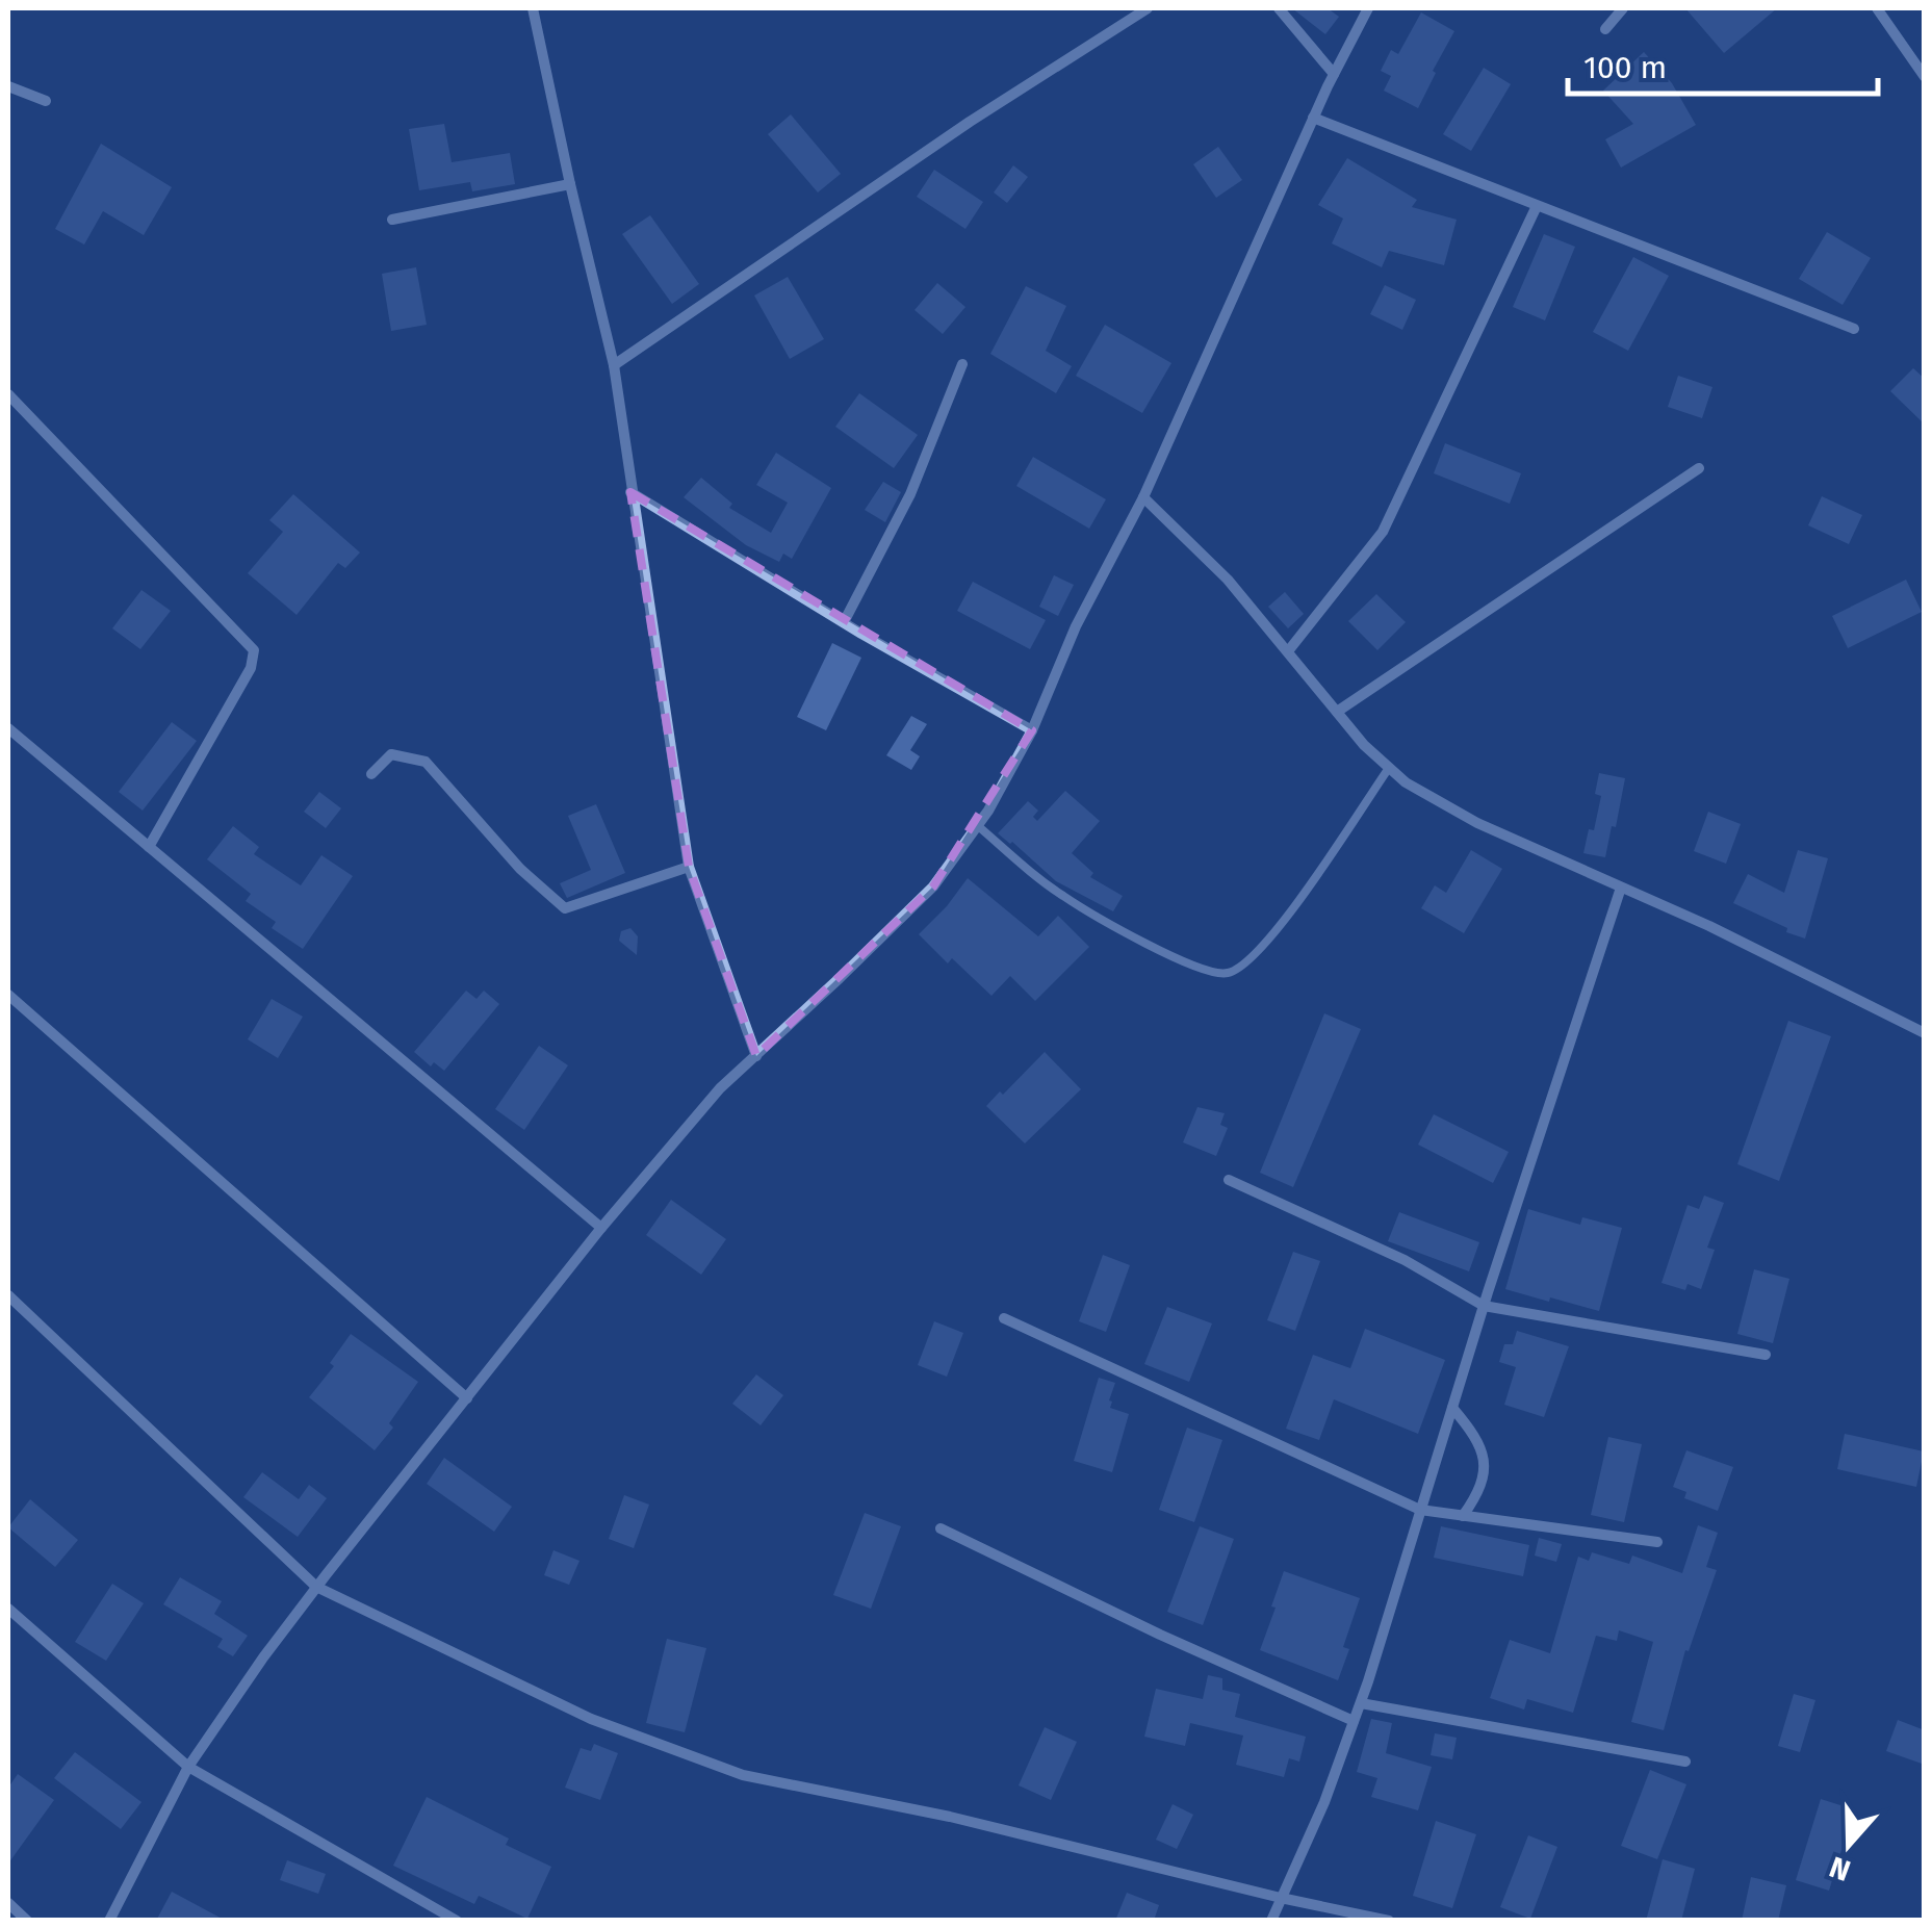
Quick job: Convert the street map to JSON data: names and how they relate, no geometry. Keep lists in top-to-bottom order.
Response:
{
  "scale_bar": "100 m",
  "north": "bottom"
}
